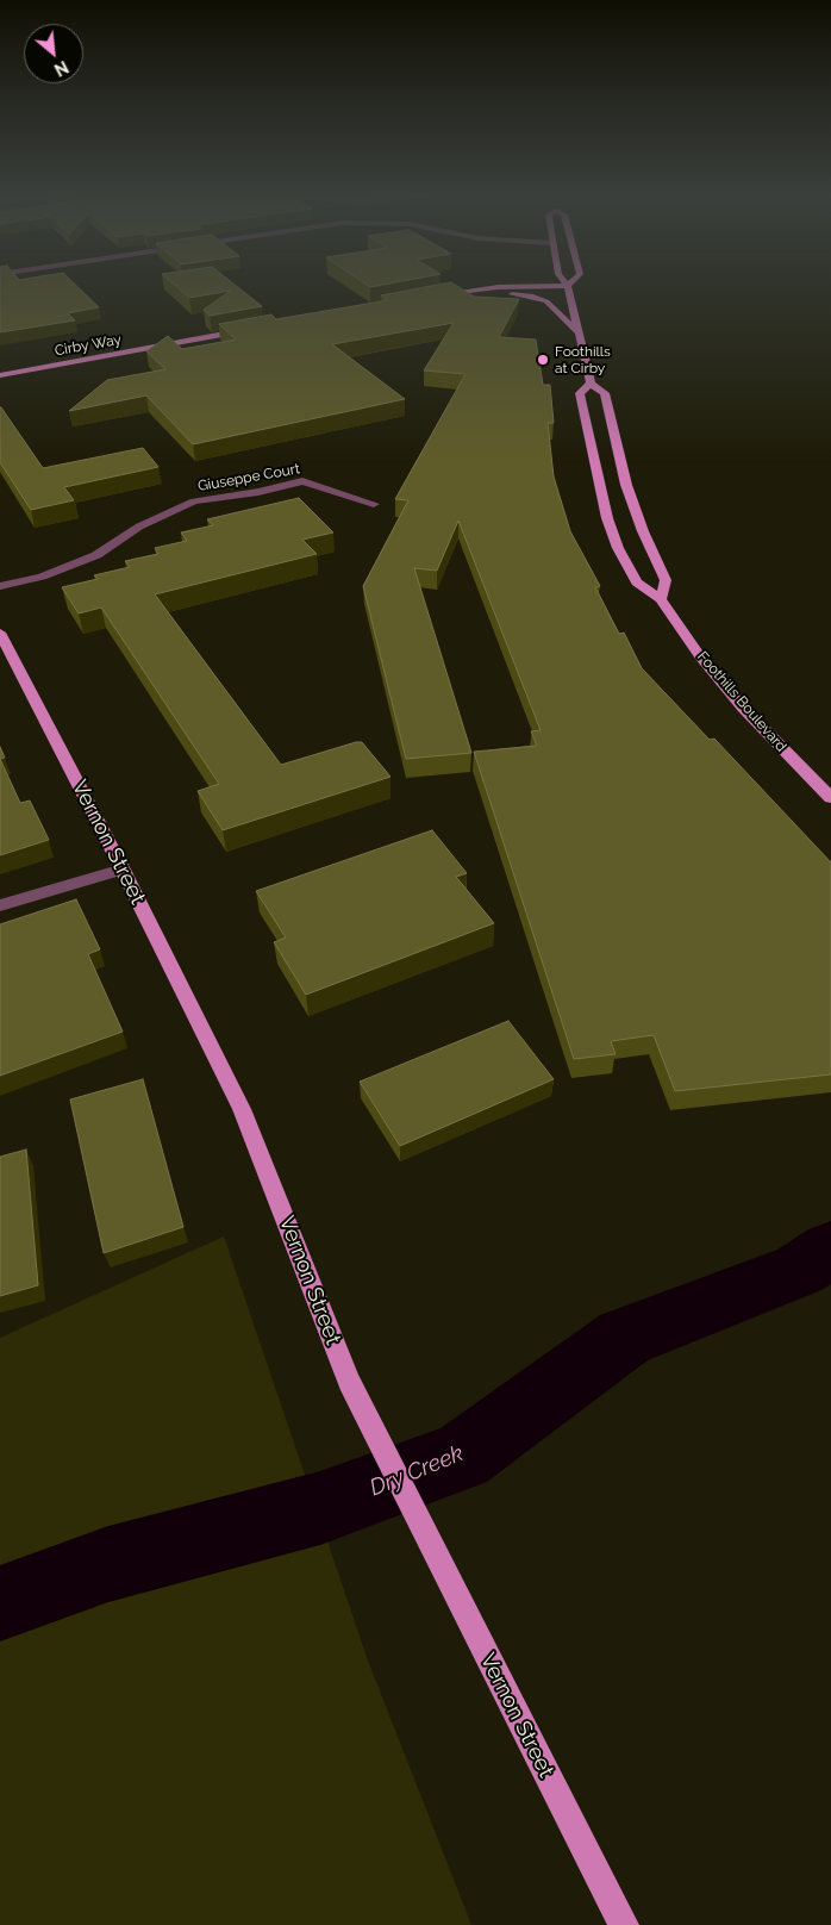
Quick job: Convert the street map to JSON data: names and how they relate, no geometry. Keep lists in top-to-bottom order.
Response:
{
  "streets": {
    "main road": ["Cirby Way", "Foothills Boulevard", "Vernon Street"],
    "street": ["Giuseppe Court"]
  },
  "water": ["Dry Creek"],
  "places": ["Foothills at Cirby"],
  "north": "bottom right"
}
